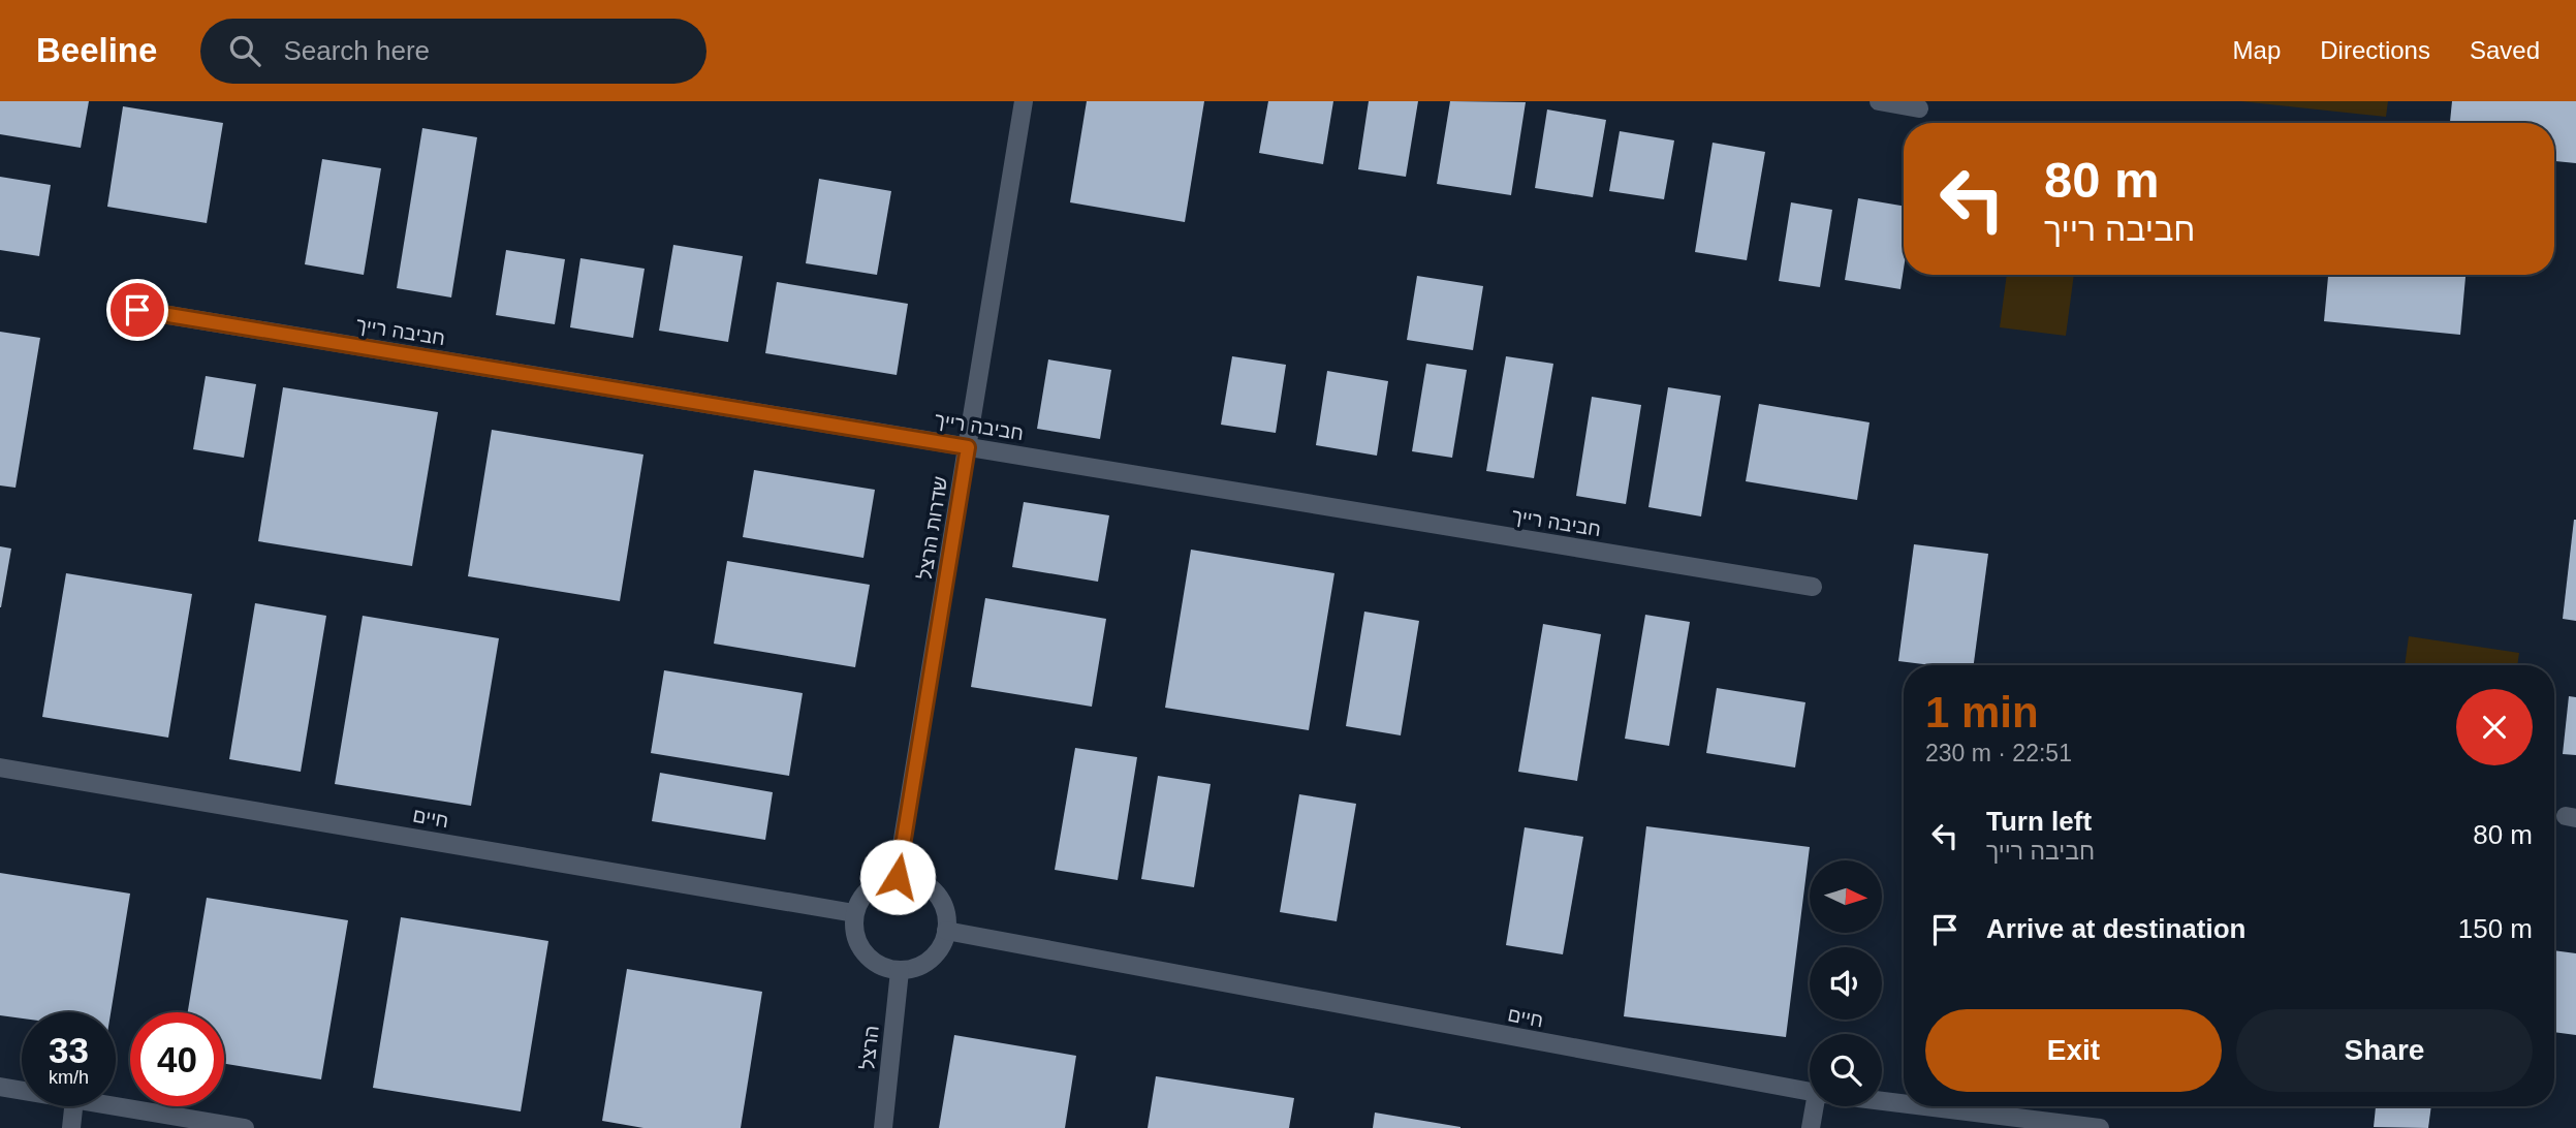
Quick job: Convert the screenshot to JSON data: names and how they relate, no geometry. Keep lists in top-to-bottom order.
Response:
{
  "streets": {
    "street": [
      "חביבה רייך",
      "שדרות הרצל",
      "חיים",
      "הרצל"
    ]
  },
  "crossings": [
    ["חביבה רייך", "שדרות הרצל"],
    ["שדרות הרצל", "חיים"],
    ["שדרות הרצל", "הרצל"],
    ["חיים", "הרצל"]
  ],
  "north": "right",
  "page": {
    "header": "Beeline",
    "search": "Search here",
    "nav": ["Map", "Directions", "Saved"],
    "turn": ["80 m", "חביבה רייך"],
    "heading": ["1 min", "230 m · 22:51"],
    "list": [
      {
        "name": "Turn left",
        "note": "חביבה רייך",
        "value": "80 m"
      },
      {
        "name": "Arrive at destination",
        "value": "150 m"
      }
    ],
    "buttons": ["Exit", "Share"],
    "speed": "33 km/h",
    "limit": "40"
  }
}
